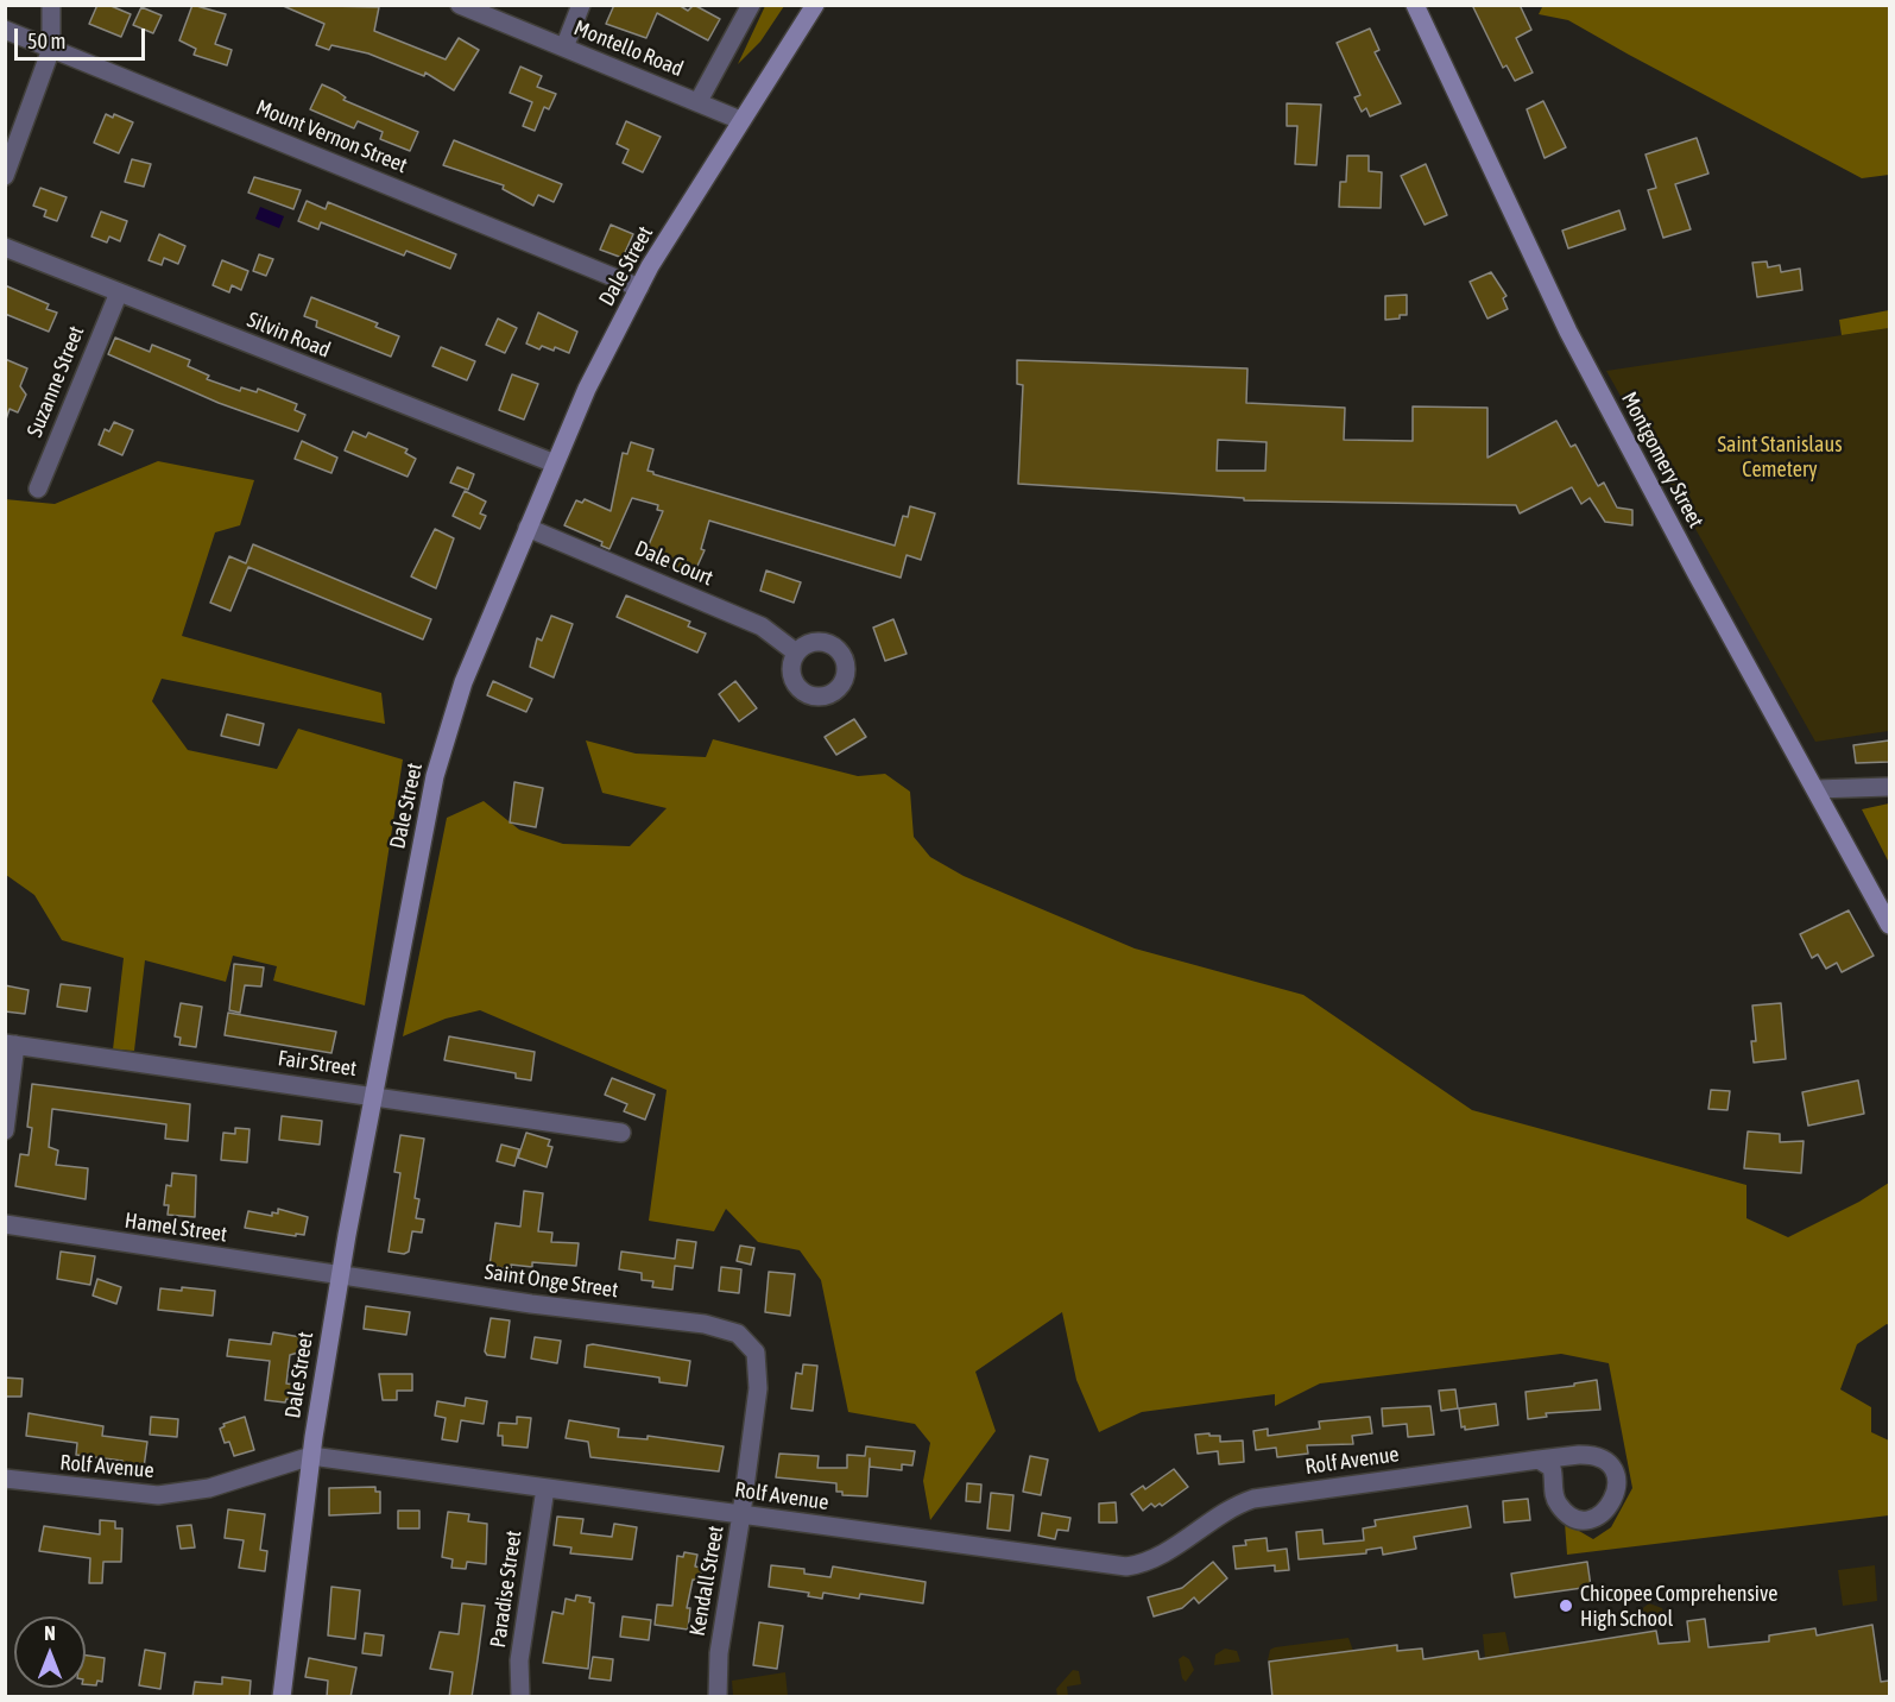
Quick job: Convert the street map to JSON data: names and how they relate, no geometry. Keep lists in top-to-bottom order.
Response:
{
  "streets": {
    "street": [
      "Montello Road",
      "Mount Vernon Street",
      "Dale Street",
      "Silvin Road",
      "Suzanne Street",
      "Montgomery Street",
      "Dale Court",
      "Fair Street",
      "Hamel Street",
      "Saint Onge Street",
      "Rolf Avenue",
      "Kendall Street",
      "Paradise Street"
    ]
  },
  "crossings": [
    ["Montello Road", "Dale Street"],
    ["Mount Vernon Street", "Dale Street"],
    ["Dale Street", "Silvin Road"],
    ["Dale Street", "Dale Court"],
    ["Dale Street", "Fair Street"],
    ["Dale Street", "Hamel Street"],
    ["Dale Street", "Saint Onge Street"],
    ["Dale Street", "Rolf Avenue"],
    ["Silvin Road", "Suzanne Street"],
    ["Hamel Street", "Saint Onge Street"],
    ["Saint Onge Street", "Kendall Street"],
    ["Rolf Avenue", "Kendall Street"],
    ["Rolf Avenue", "Paradise Street"]
  ],
  "parks": ["Saint Stanislaus Cemetery"],
  "places": ["Chicopee Comprehensive High School"],
  "scale_bar": "50 m",
  "north": "top"
}
